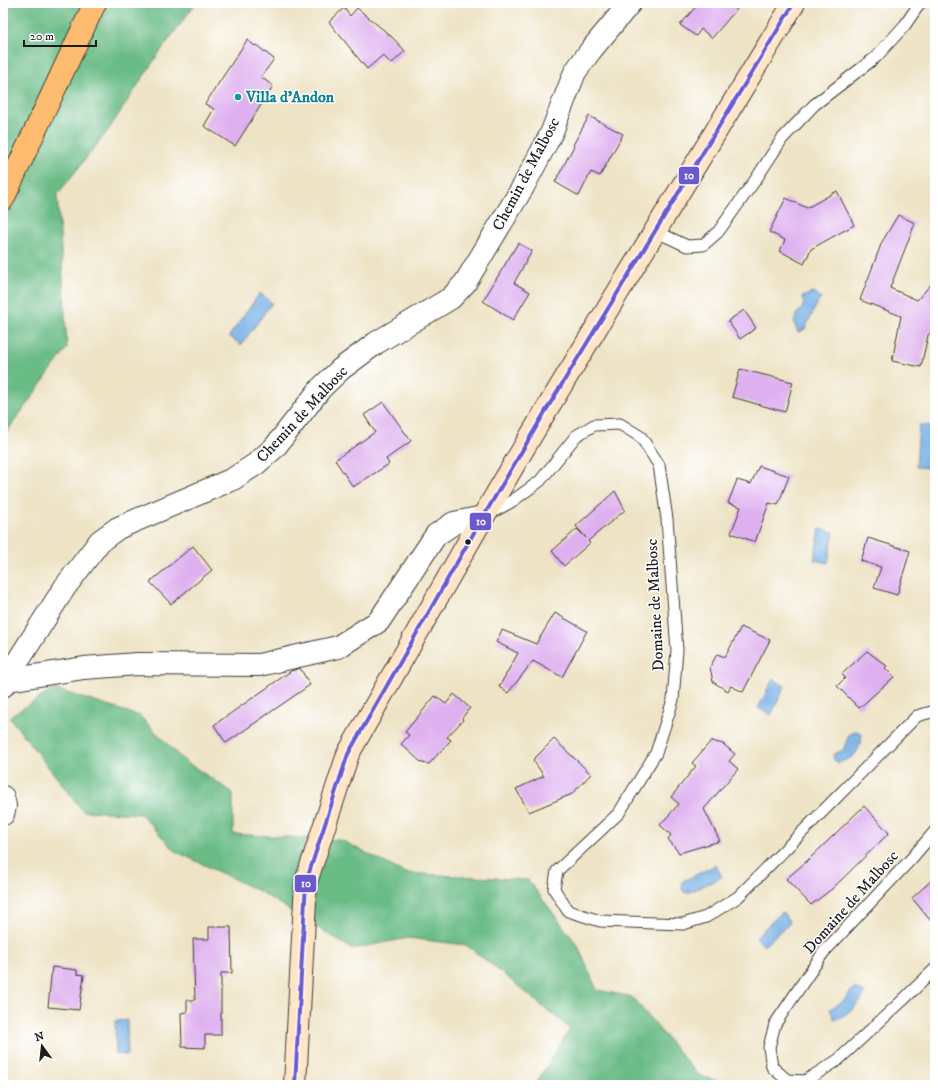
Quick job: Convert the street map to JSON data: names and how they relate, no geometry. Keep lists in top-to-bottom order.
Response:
{
  "streets": {
    "street": ["Chemin de Malbosc"],
    "lane": ["Domaine de Malbosc"]
  },
  "places": ["Villa d'Andon"],
  "lines": ["transit line 10"],
  "scale_bar": "20 m",
  "north": "top"
}
